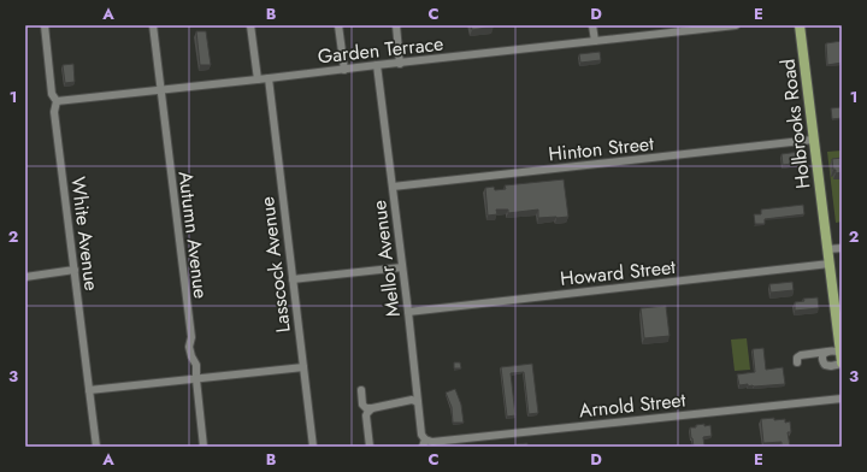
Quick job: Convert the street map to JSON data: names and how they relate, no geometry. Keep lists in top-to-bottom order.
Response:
{
  "streets": {
    "main road": ["Holbrooks Road"],
    "street": [
      "Garden Terrace",
      "Hinton Street",
      "White Avenue",
      "Autumn Avenue",
      "Mellor Avenue",
      "Lasscock Avenue",
      "Howard Street",
      "Arnold Street"
    ]
  },
  "crossings": [
    ["Garden Terrace", "White Avenue"],
    ["Garden Terrace", "Autumn Avenue"],
    ["Garden Terrace", "Mellor Avenue"],
    ["Garden Terrace", "Lasscock Avenue"],
    ["Holbrooks Road", "Hinton Street"],
    ["Holbrooks Road", "Howard Street"],
    ["Hinton Street", "Mellor Avenue"],
    ["Mellor Avenue", "Howard Street"],
    ["Mellor Avenue", "Arnold Street"]
  ],
  "grid": {
    "columns": [
      "A",
      "B",
      "C",
      "D",
      "E"
    ],
    "rows": ["1", "2", "3"]
  }
}
